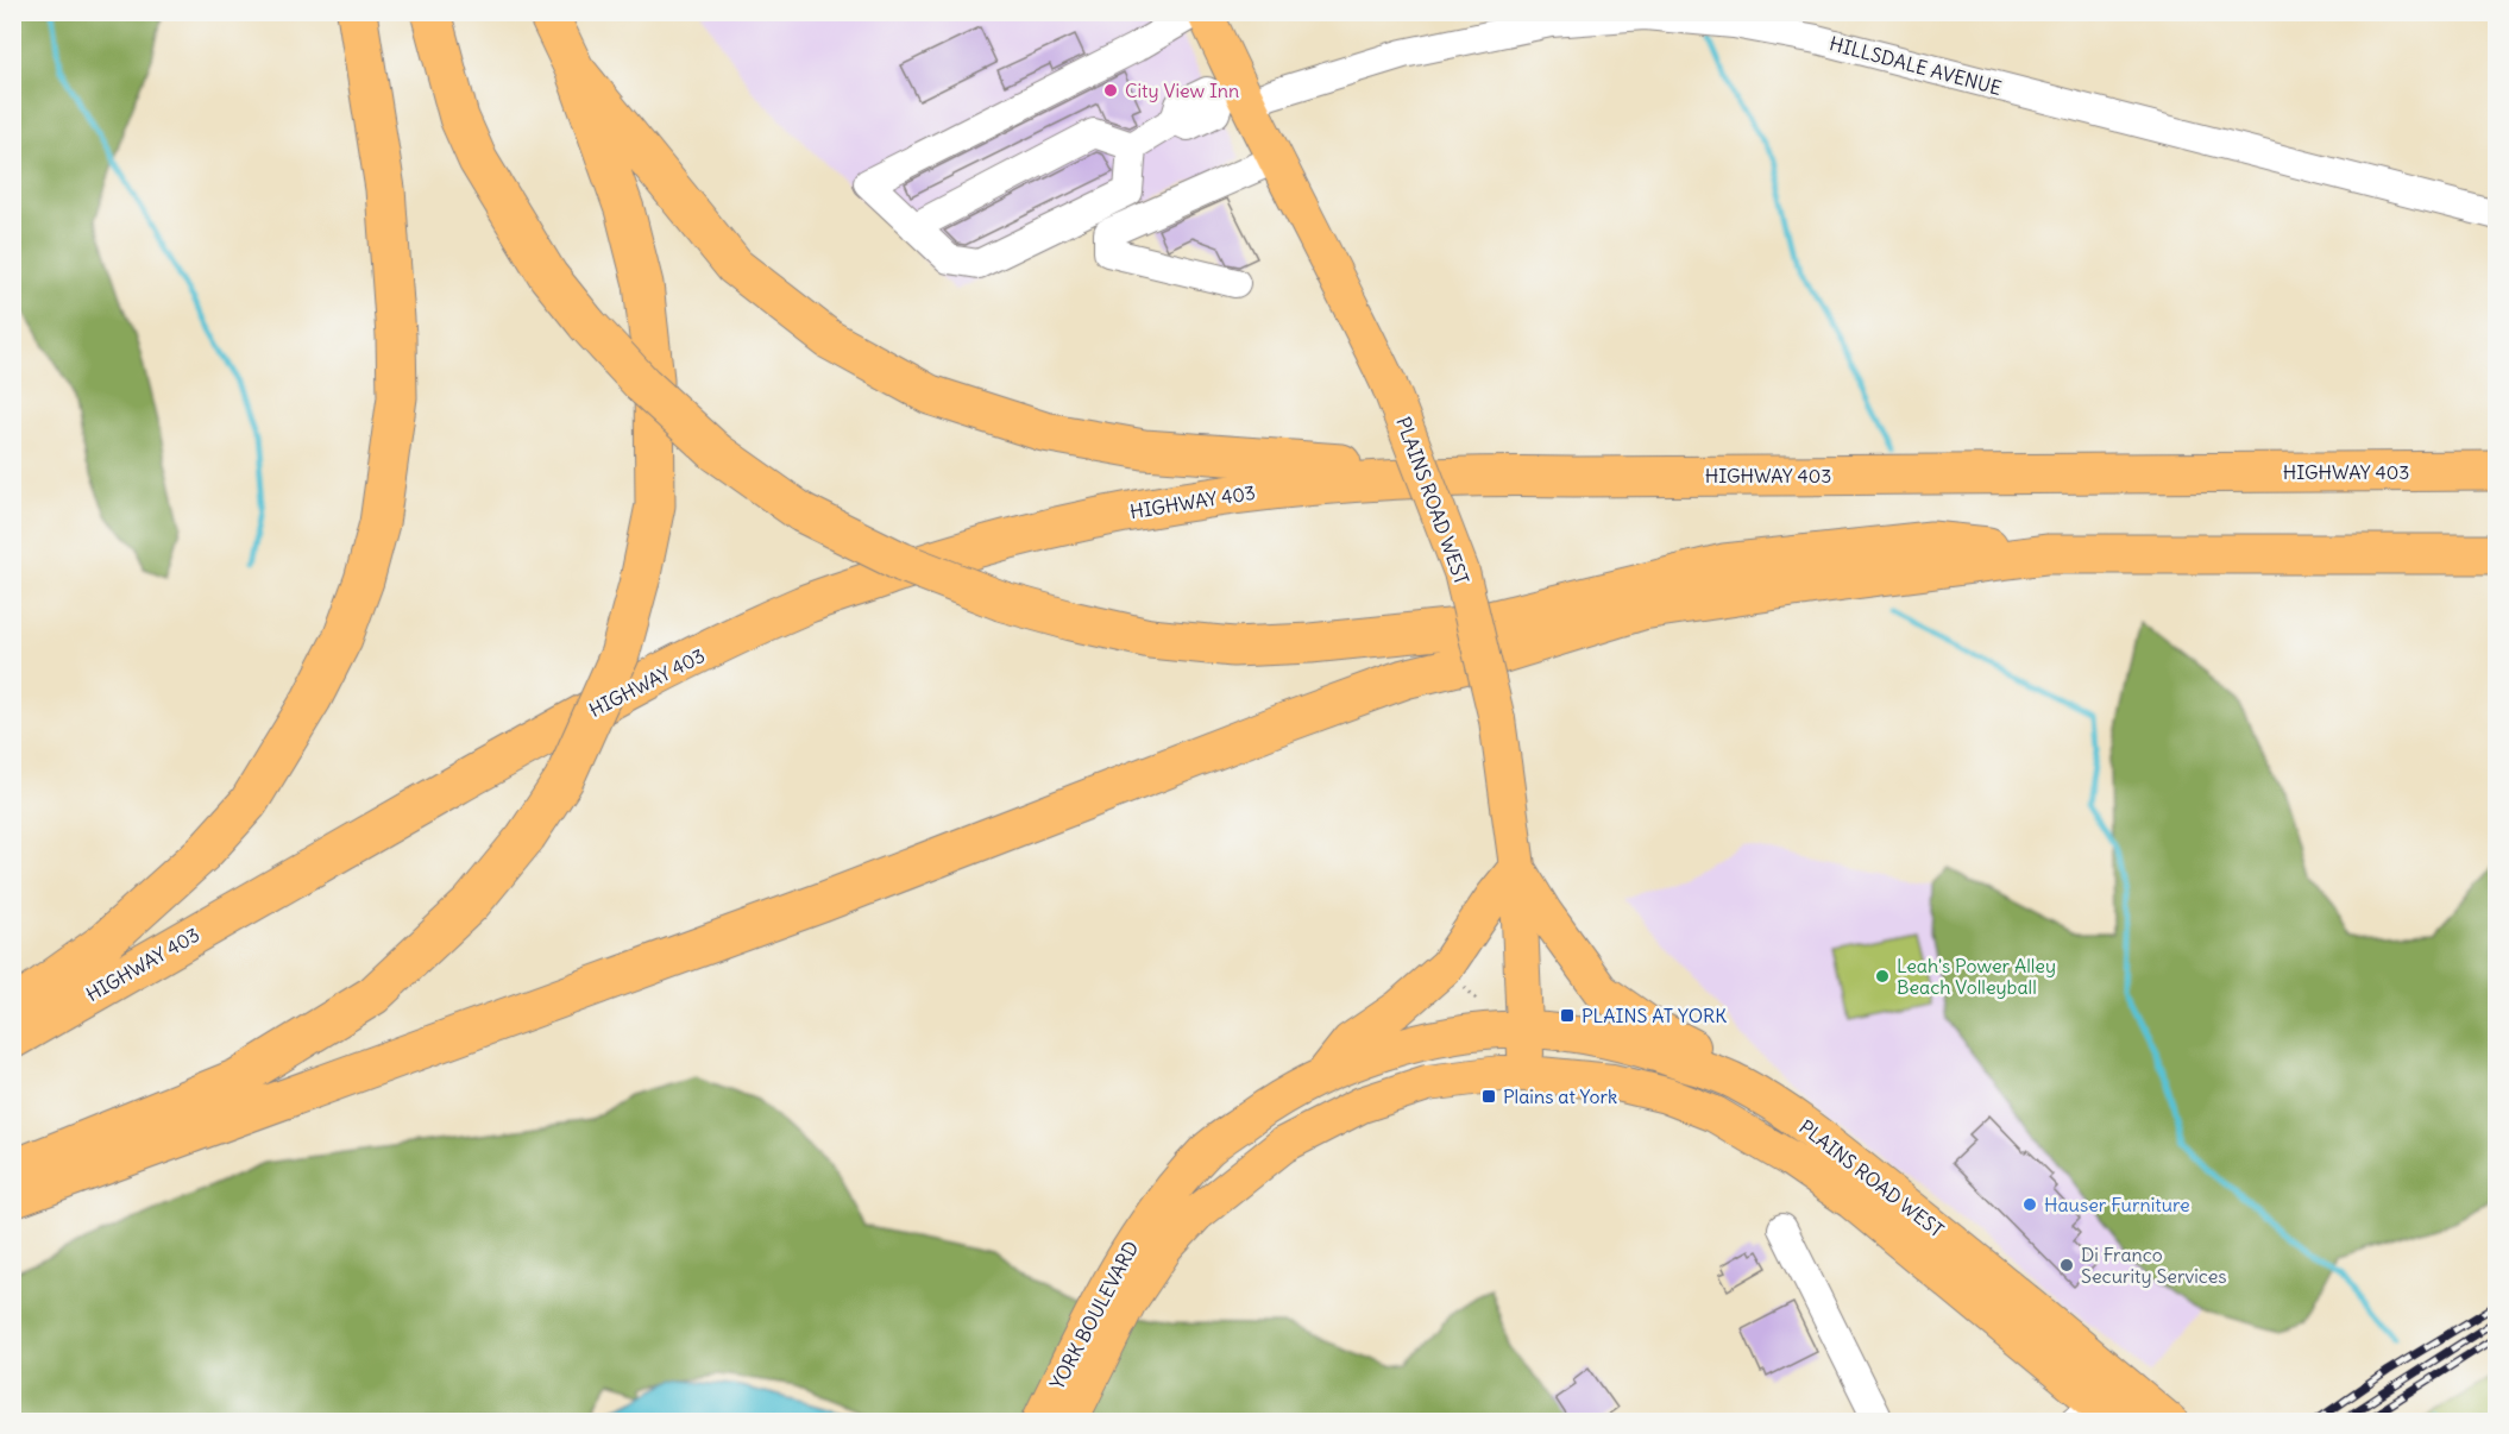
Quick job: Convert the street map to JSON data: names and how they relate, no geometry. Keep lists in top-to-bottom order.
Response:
{
  "streets": {
    "highway": ["HIGHWAY 403"],
    "main road": ["PLAINS ROAD WEST", "YORK BOULEVARD"],
    "street": ["HILLSDALE AVENUE"]
  },
  "crossings": [
    ["HILLSDALE AVENUE", "PLAINS ROAD WEST"],
    ["PLAINS ROAD WEST", "YORK BOULEVARD"]
  ],
  "places": {
    "other": [
      "City View Inn",
      "Leah's Power Alley Beach Volleyball",
      "Hauser Furniture",
      "Di Franco Security Services"
    ],
    "transit": ["PLAINS AT YORK", "Plains at York"]
  }
}
